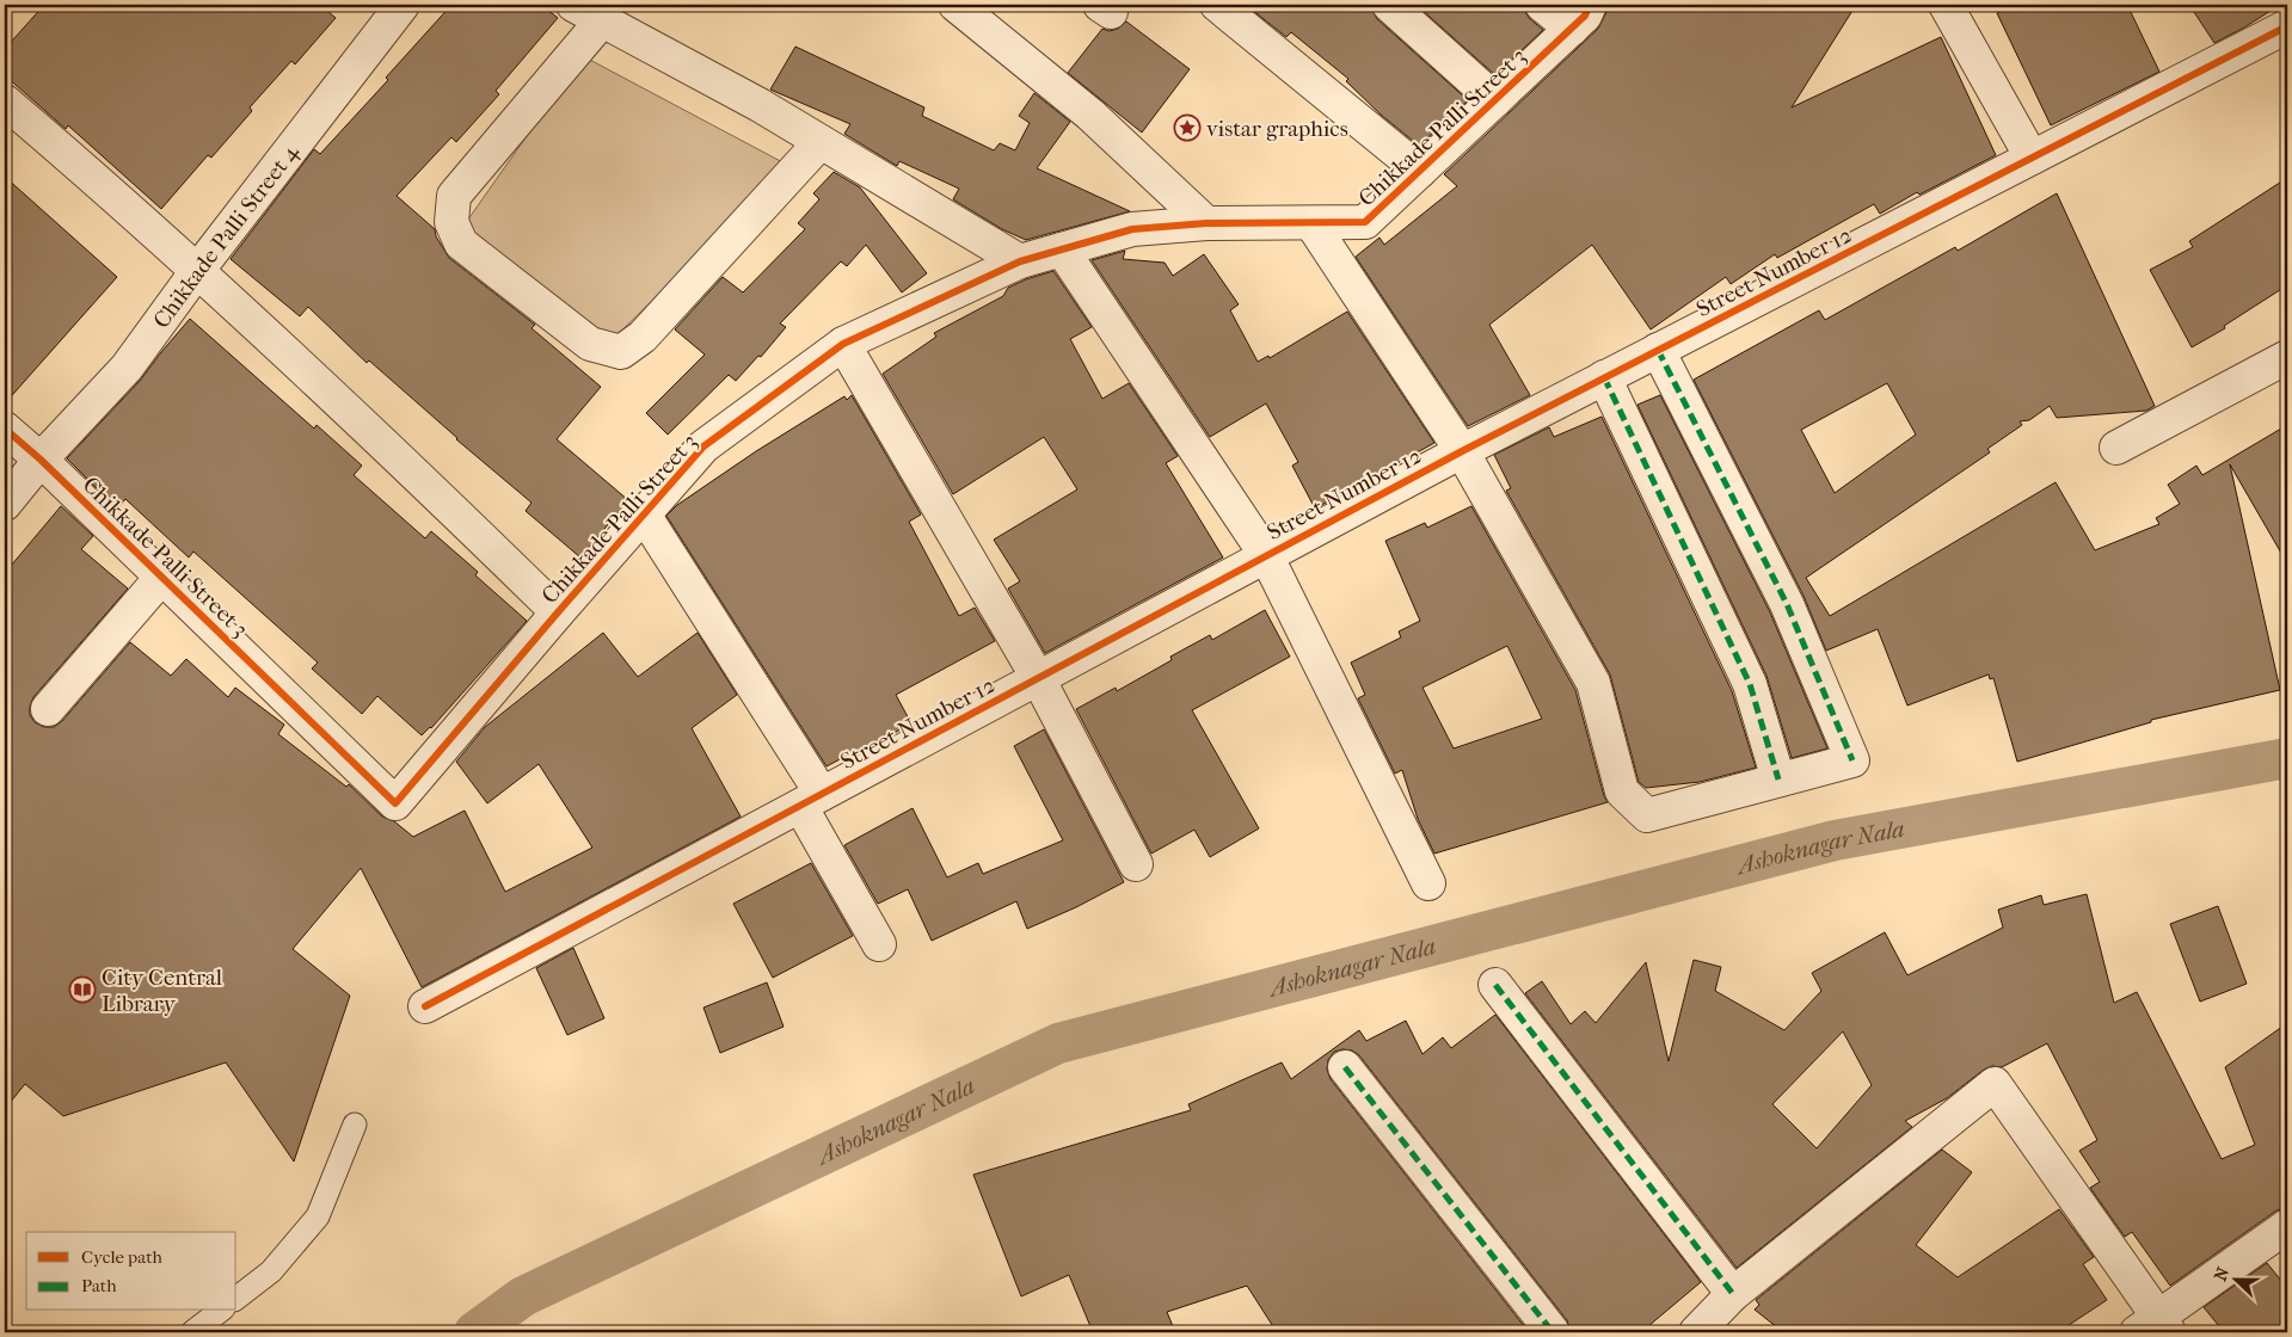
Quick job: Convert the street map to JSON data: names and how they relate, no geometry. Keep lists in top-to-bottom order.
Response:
{
  "streets": {
    "street": ["Chikkade Palli Street 3", "Chikkade Palli Street 4", "Street Number 12"]
  },
  "crossings": [
    ["Chikkade Palli Street 3", "Chikkade Palli Street 4"]
  ],
  "water": ["Ashoknagar Nala"],
  "places": {
    "place": ["vistar graphics"],
    "library": ["City Central Library"]
  },
  "legend": ["Cycle path", "Path"],
  "north": "left"
}
